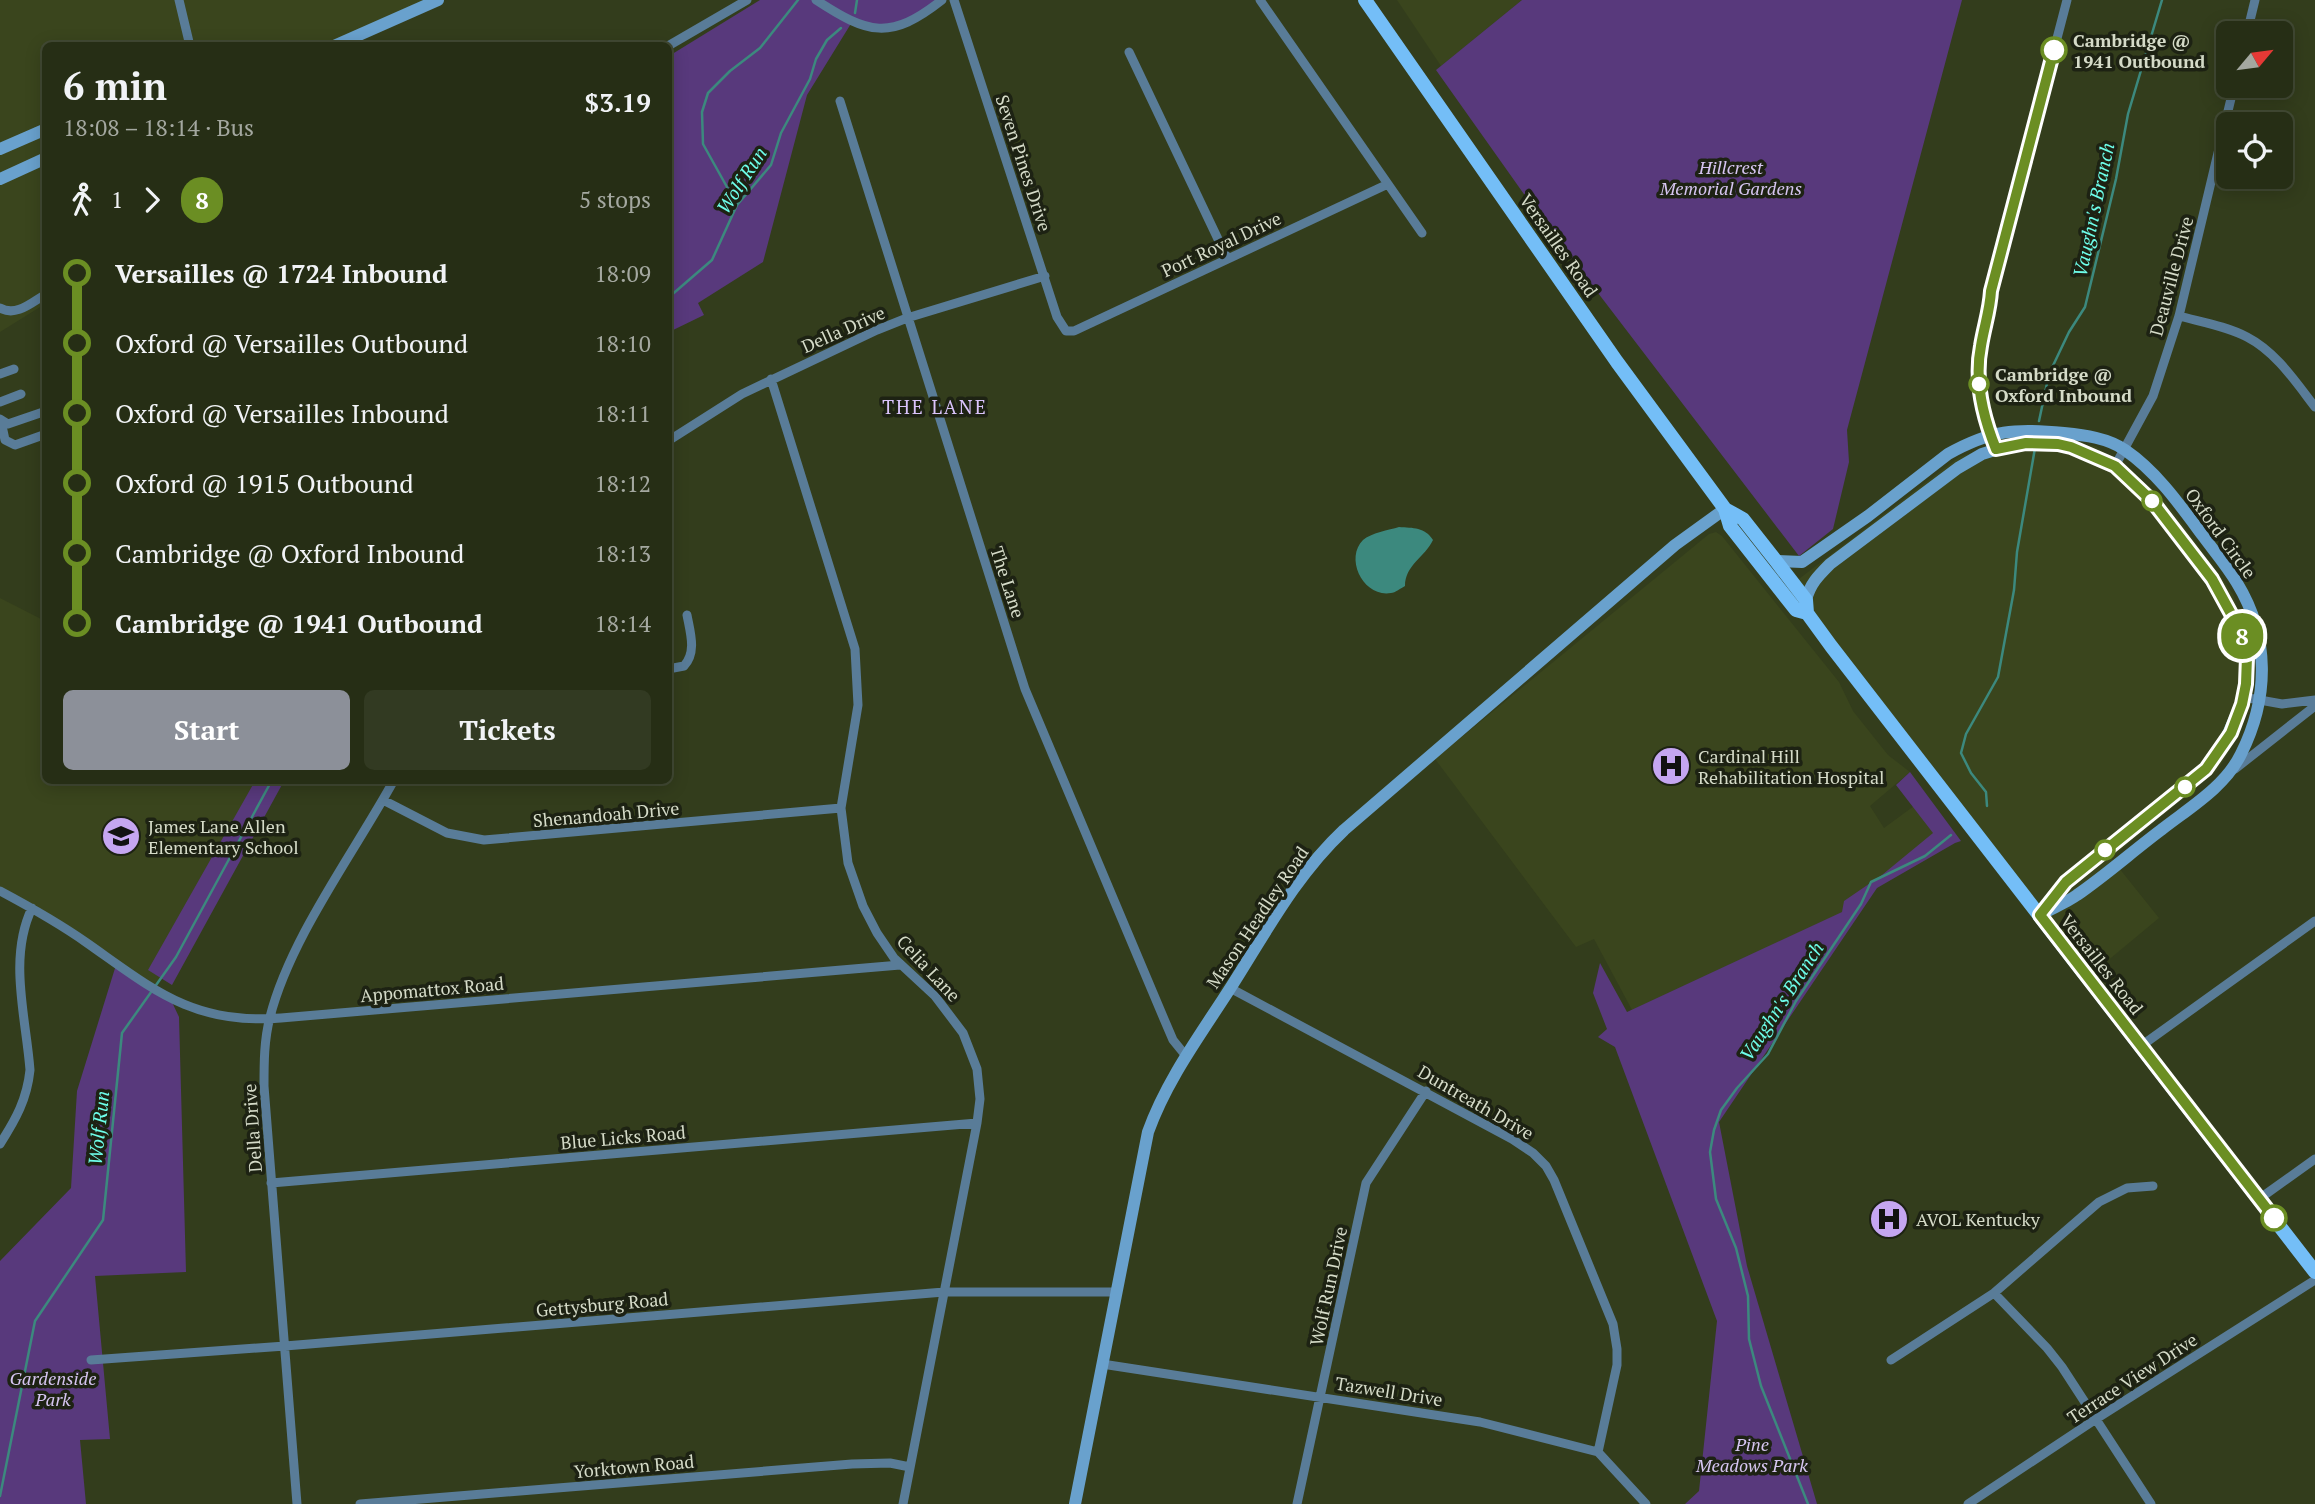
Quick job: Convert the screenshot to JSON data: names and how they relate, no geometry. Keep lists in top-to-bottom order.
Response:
{
  "streets": {
    "main road": ["Versailles Road"],
    "street": [
      "Seven Pines Drive",
      "Port Royal Drive",
      "Deauville Drive",
      "Della Drive",
      "Oxford Circle",
      "The Lane",
      "Shenandoah Drive",
      "Mason Headley Road",
      "Celia Lane",
      "Appomattox Road",
      "Duntreath Drive",
      "Blue Licks Road",
      "Wolf Run Drive",
      "Gettysburg Road",
      "Terrace View Drive",
      "Tazwell Drive",
      "Yorktown Road"
    ]
  },
  "crossings": [
    ["Seven Pines Drive", "Port Royal Drive"],
    ["Seven Pines Drive", "Della Drive"],
    ["Versailles Road", "Oxford Circle"],
    ["Versailles Road", "Mason Headley Road"],
    ["Deauville Drive", "Oxford Circle"],
    ["Della Drive", "The Lane"],
    ["Della Drive", "Shenandoah Drive"],
    ["Della Drive", "Celia Lane"],
    ["Della Drive", "Appomattox Road"],
    ["Della Drive", "Blue Licks Road"],
    ["Della Drive", "Gettysburg Road"],
    ["The Lane", "Mason Headley Road"],
    ["Shenandoah Drive", "Celia Lane"],
    ["Mason Headley Road", "Duntreath Drive"],
    ["Mason Headley Road", "Gettysburg Road"],
    ["Mason Headley Road", "Tazwell Drive"],
    ["Celia Lane", "Appomattox Road"],
    ["Celia Lane", "Blue Licks Road"],
    ["Celia Lane", "Gettysburg Road"],
    ["Celia Lane", "Yorktown Road"],
    ["Duntreath Drive", "Wolf Run Drive"],
    ["Duntreath Drive", "Tazwell Drive"],
    ["Wolf Run Drive", "Tazwell Drive"]
  ],
  "districts": ["THE LANE"],
  "water": ["Wolf Run", "Vaughn's Branch"],
  "parks": ["Hillcrest Memorial Gardens", "Gardenside Park", "Pine Meadows Park"],
  "places": {
    "other": ["Cambridge @ 1941 Outbound", "Cambridge @ Oxford Inbound"],
    "hospital": ["Cardinal Hill Rehabilitation Hospital", "AVOL Kentucky"],
    "school or university": ["James Lane Allen Elementary School"]
  },
  "lines": ["bus line 8"],
  "north": "top right",
  "page": {
    "on_map": "8",
    "heading": ["6 min", "18:08 – 18:14 · Bus", "$3.19"],
    "legs": ["1", "8", "5 stops"],
    "list": [
      {
        "name": "Versailles @ 1724 Inbound",
        "value": "18:09"
      },
      {
        "name": "Oxford @ Versailles Outbound",
        "value": "18:10"
      },
      {
        "name": "Oxford @ Versailles Inbound",
        "value": "18:11"
      },
      {
        "name": "Oxford @ 1915 Outbound",
        "value": "18:12"
      },
      {
        "name": "Cambridge @ Oxford Inbound",
        "value": "18:13"
      },
      {
        "name": "Cambridge @ 1941 Outbound",
        "value": "18:14"
      }
    ],
    "buttons": ["Start", "Tickets"]
  }
}
